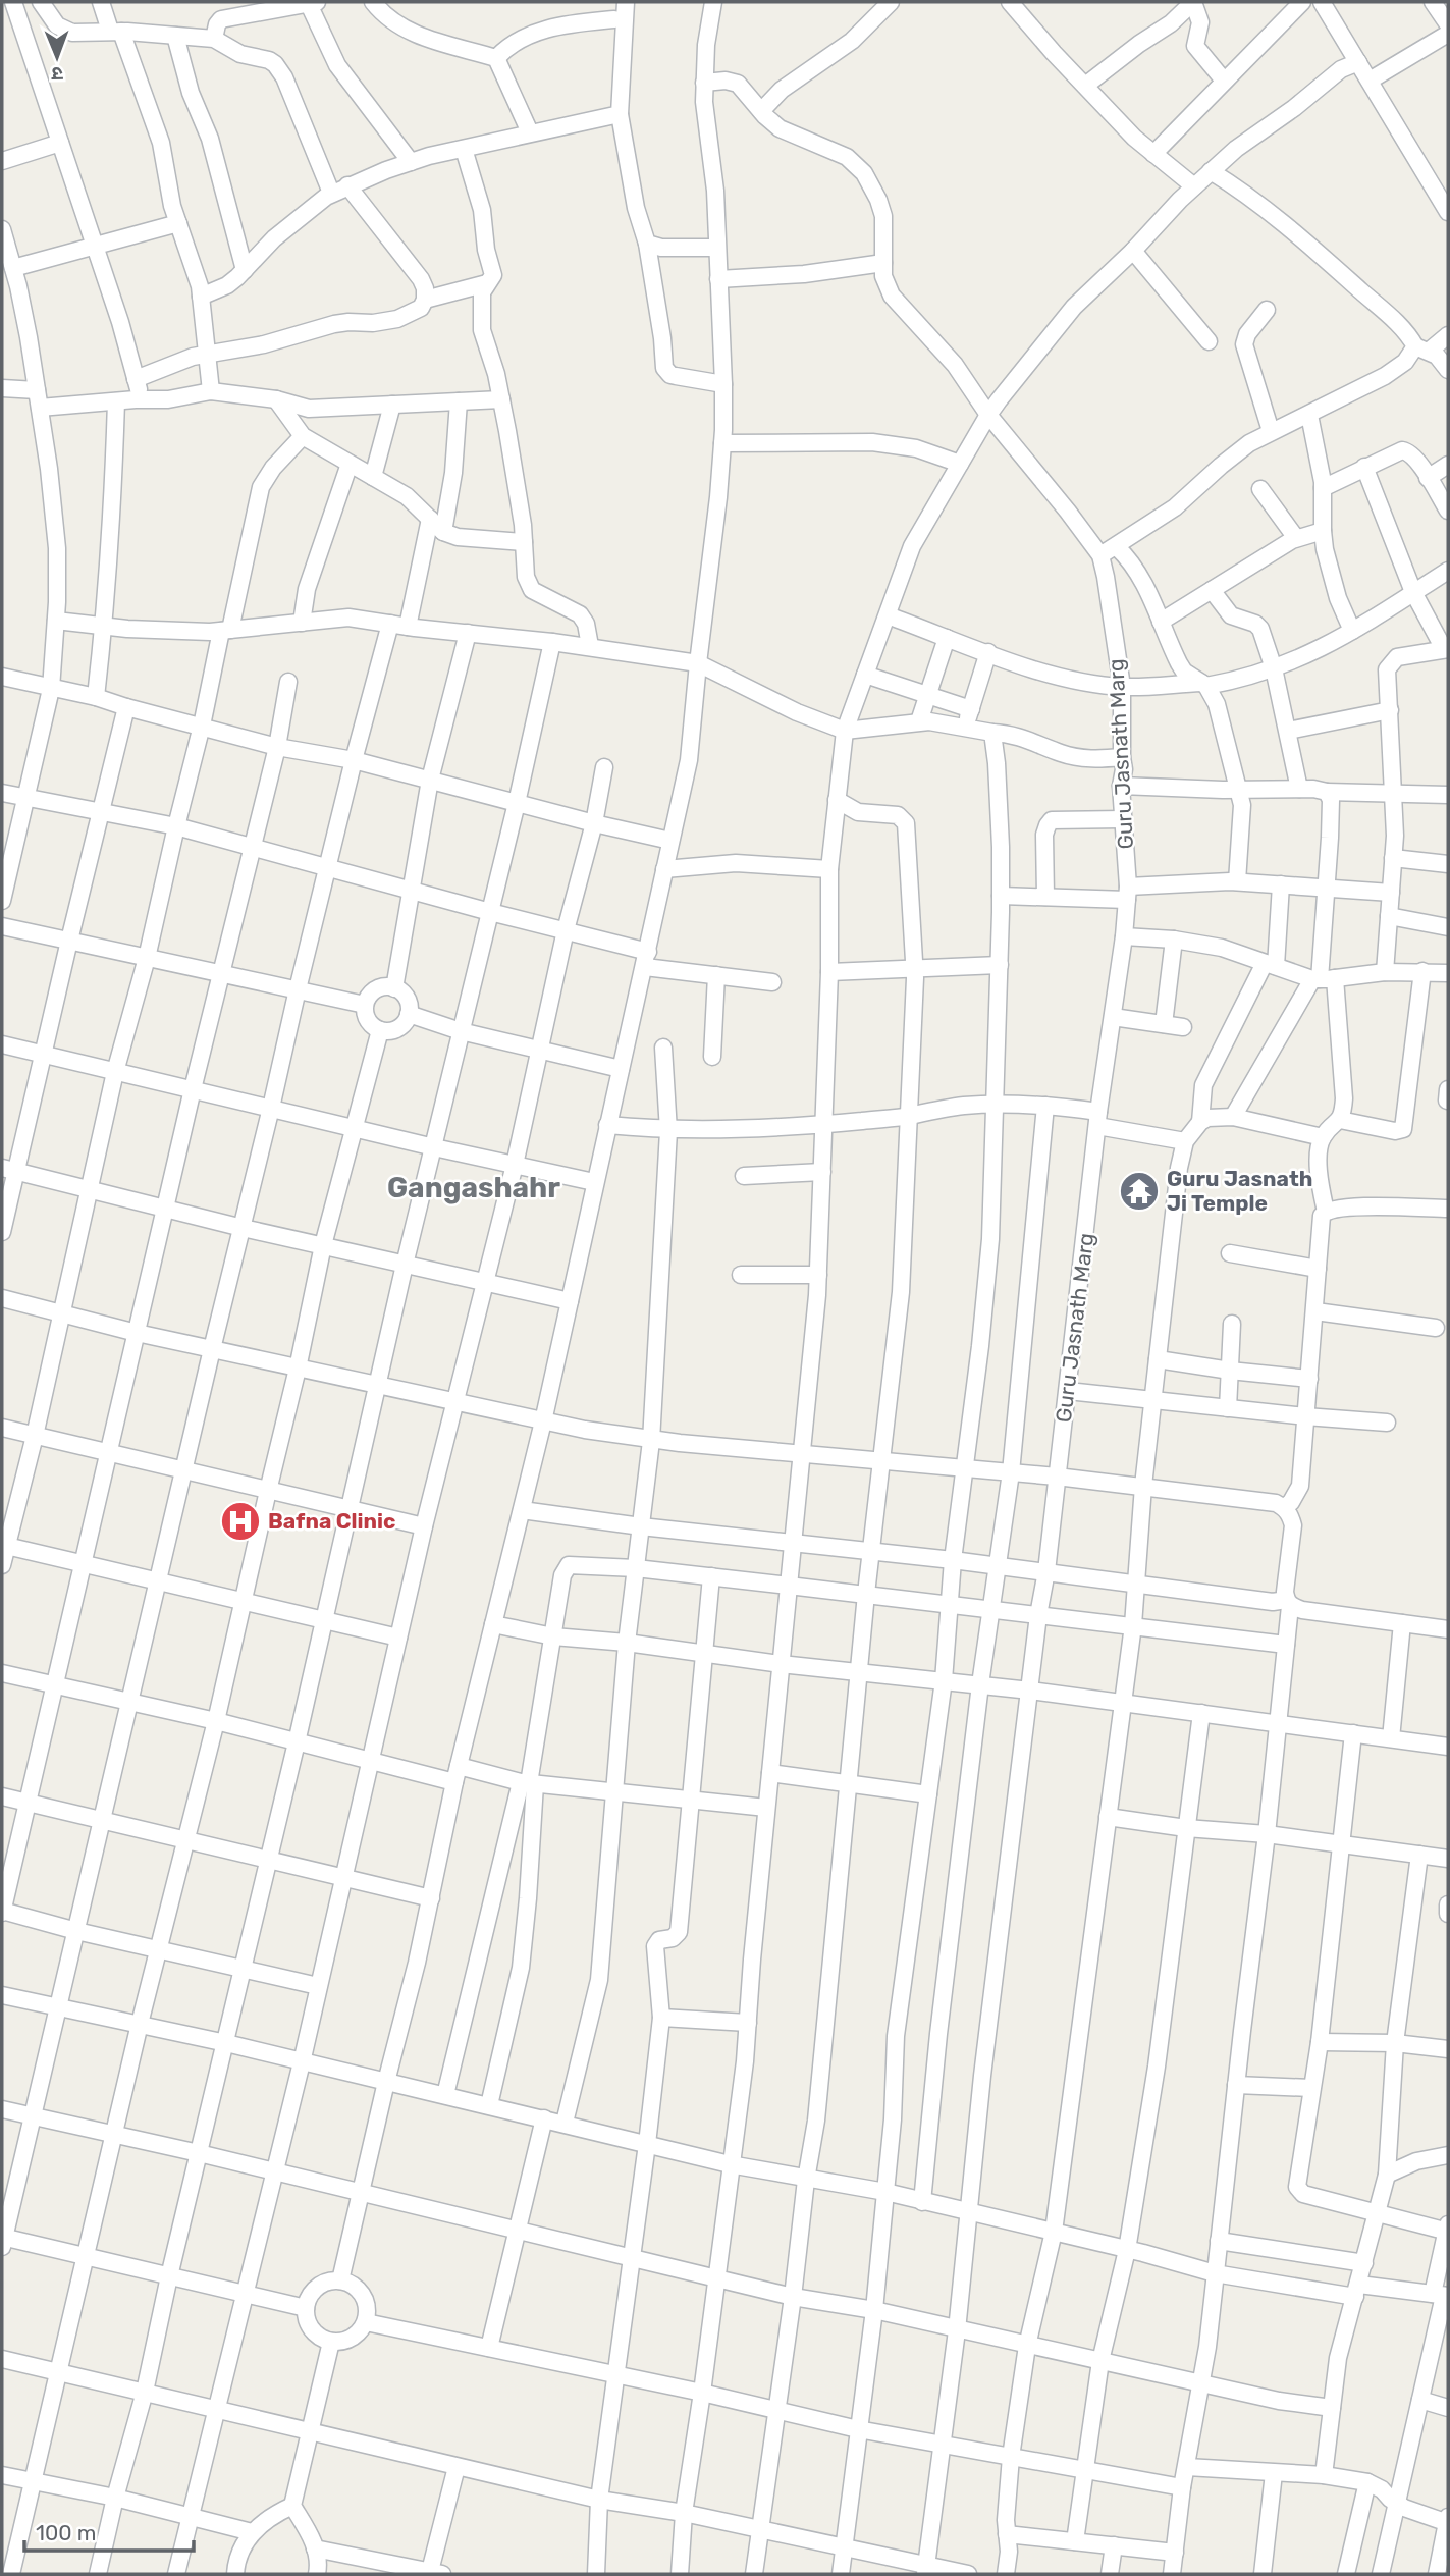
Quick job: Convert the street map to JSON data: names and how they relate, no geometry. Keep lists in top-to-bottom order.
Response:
{
  "streets": {
    "street": ["Guru Jasnath Marg"]
  },
  "districts": ["Gangashahr"],
  "places": {
    "temple": ["Guru Jasnath Ji Temple"],
    "hospital": ["Bafna Clinic"]
  },
  "scale_bar": "100 m",
  "north": "bottom"
}
